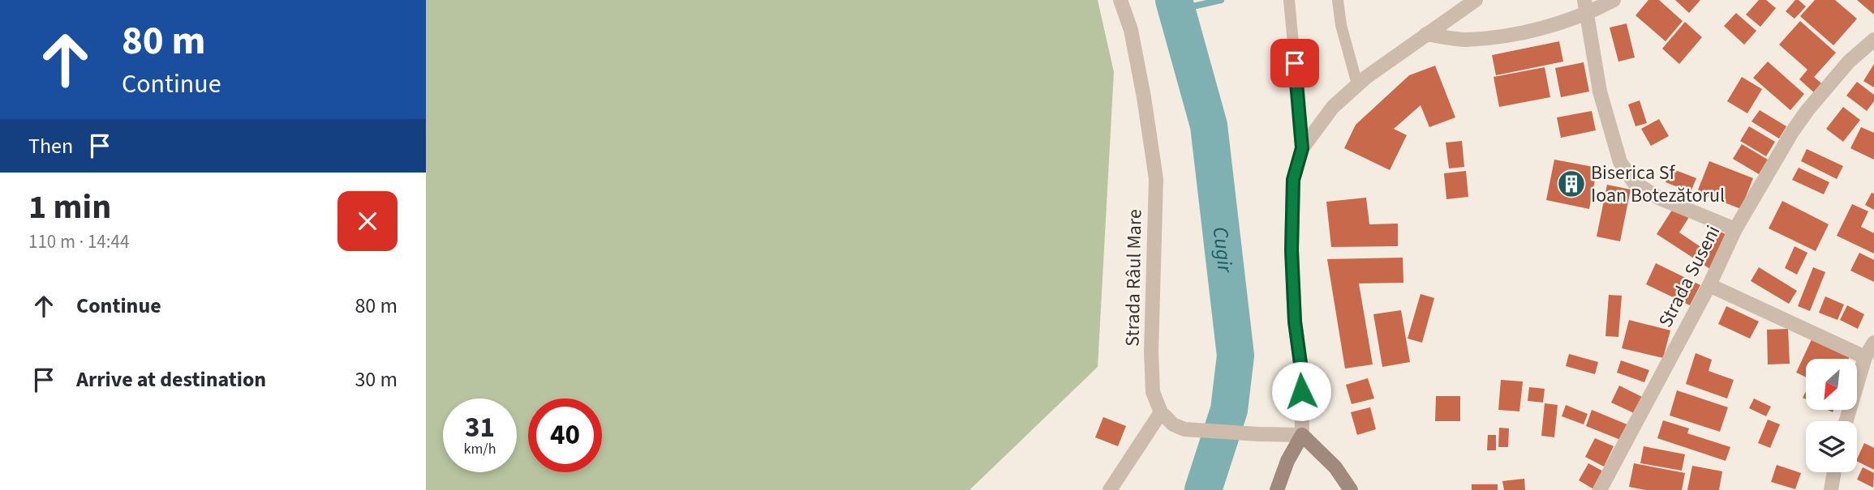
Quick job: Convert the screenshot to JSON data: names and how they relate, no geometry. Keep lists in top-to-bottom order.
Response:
{
  "streets": {
    "street": ["Strada Suseni", "Strada Râul Mare"]
  },
  "water": ["Cugir"],
  "places": {
    "building": ["Biserica Sf Ioan Botezătorul"]
  },
  "north": "bottom left",
  "page": {
    "turn": ["80 m", "Continue"],
    "then": "Then",
    "heading": ["1 min", "110 m · 14:44"],
    "list": [
      {
        "name": "Continue",
        "value": "80 m"
      },
      {
        "name": "Arrive at destination",
        "value": "30 m"
      }
    ],
    "speed": "31 km/h",
    "limit": "40"
  }
}
